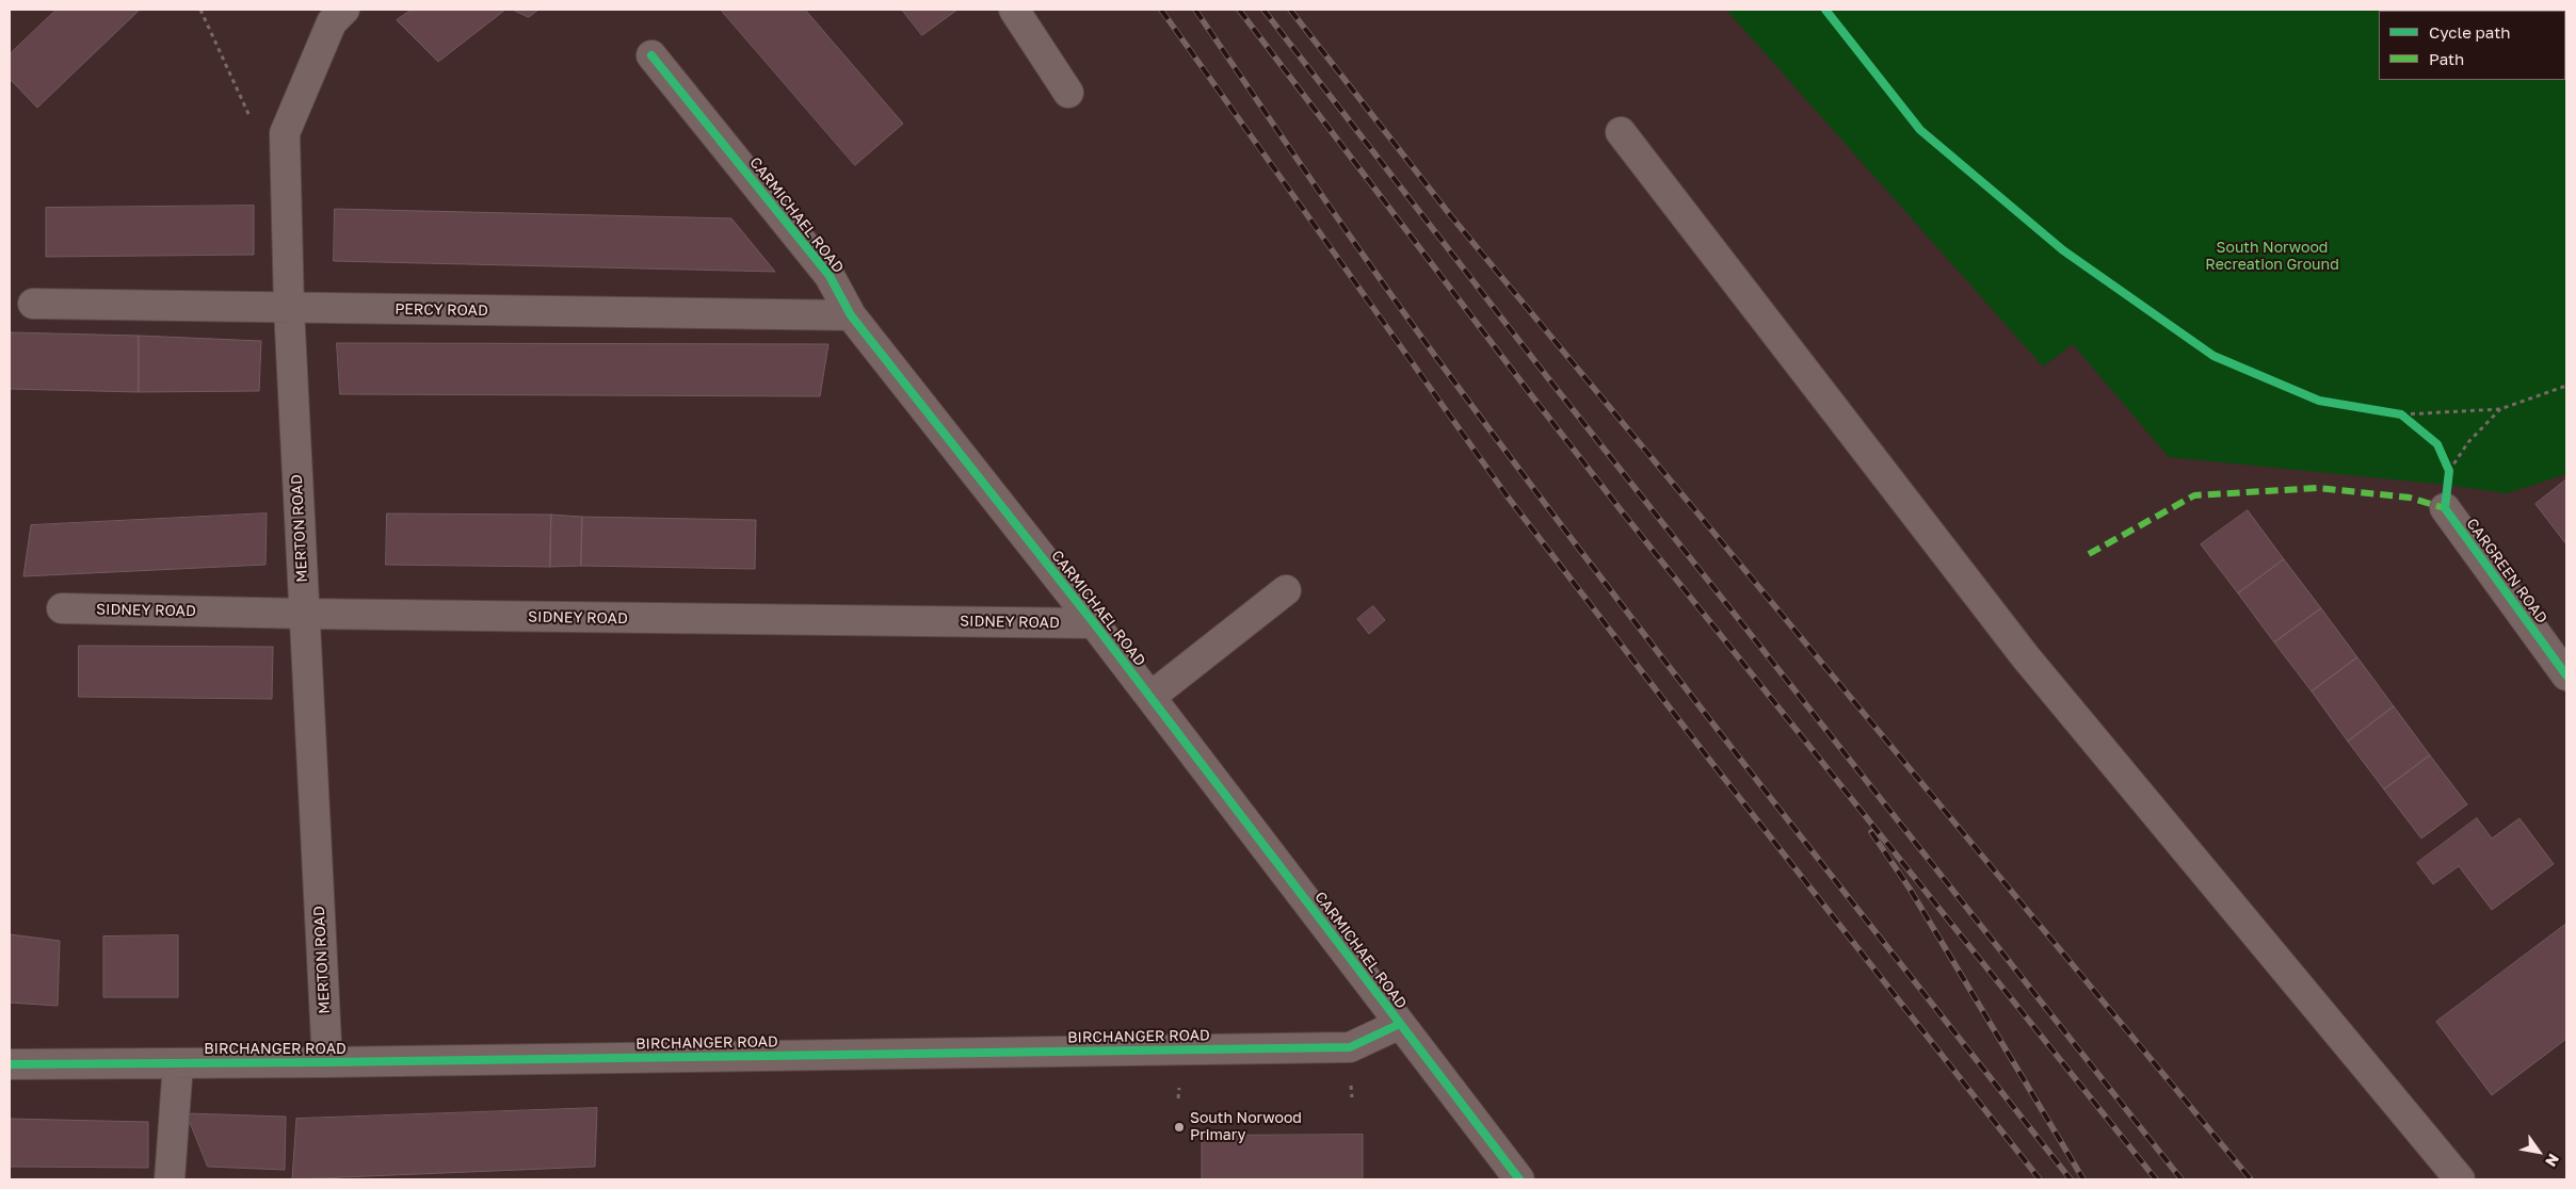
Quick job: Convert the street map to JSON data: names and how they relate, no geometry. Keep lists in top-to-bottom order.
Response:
{
  "streets": {
    "street": [
      "CARMICHAEL ROAD",
      "PERCY ROAD",
      "MERTON ROAD",
      "CARGREEN ROAD",
      "SIDNEY ROAD",
      "BIRCHANGER ROAD"
    ]
  },
  "crossings": [
    ["CARMICHAEL ROAD", "PERCY ROAD"],
    ["CARMICHAEL ROAD", "SIDNEY ROAD"],
    ["CARMICHAEL ROAD", "BIRCHANGER ROAD"],
    ["PERCY ROAD", "MERTON ROAD"],
    ["MERTON ROAD", "SIDNEY ROAD"],
    ["MERTON ROAD", "BIRCHANGER ROAD"]
  ],
  "parks": ["South Norwood Recreation Ground"],
  "places": ["South Norwood Primary"],
  "legend": ["Cycle path", "Path"],
  "north": "bottom right"
}
